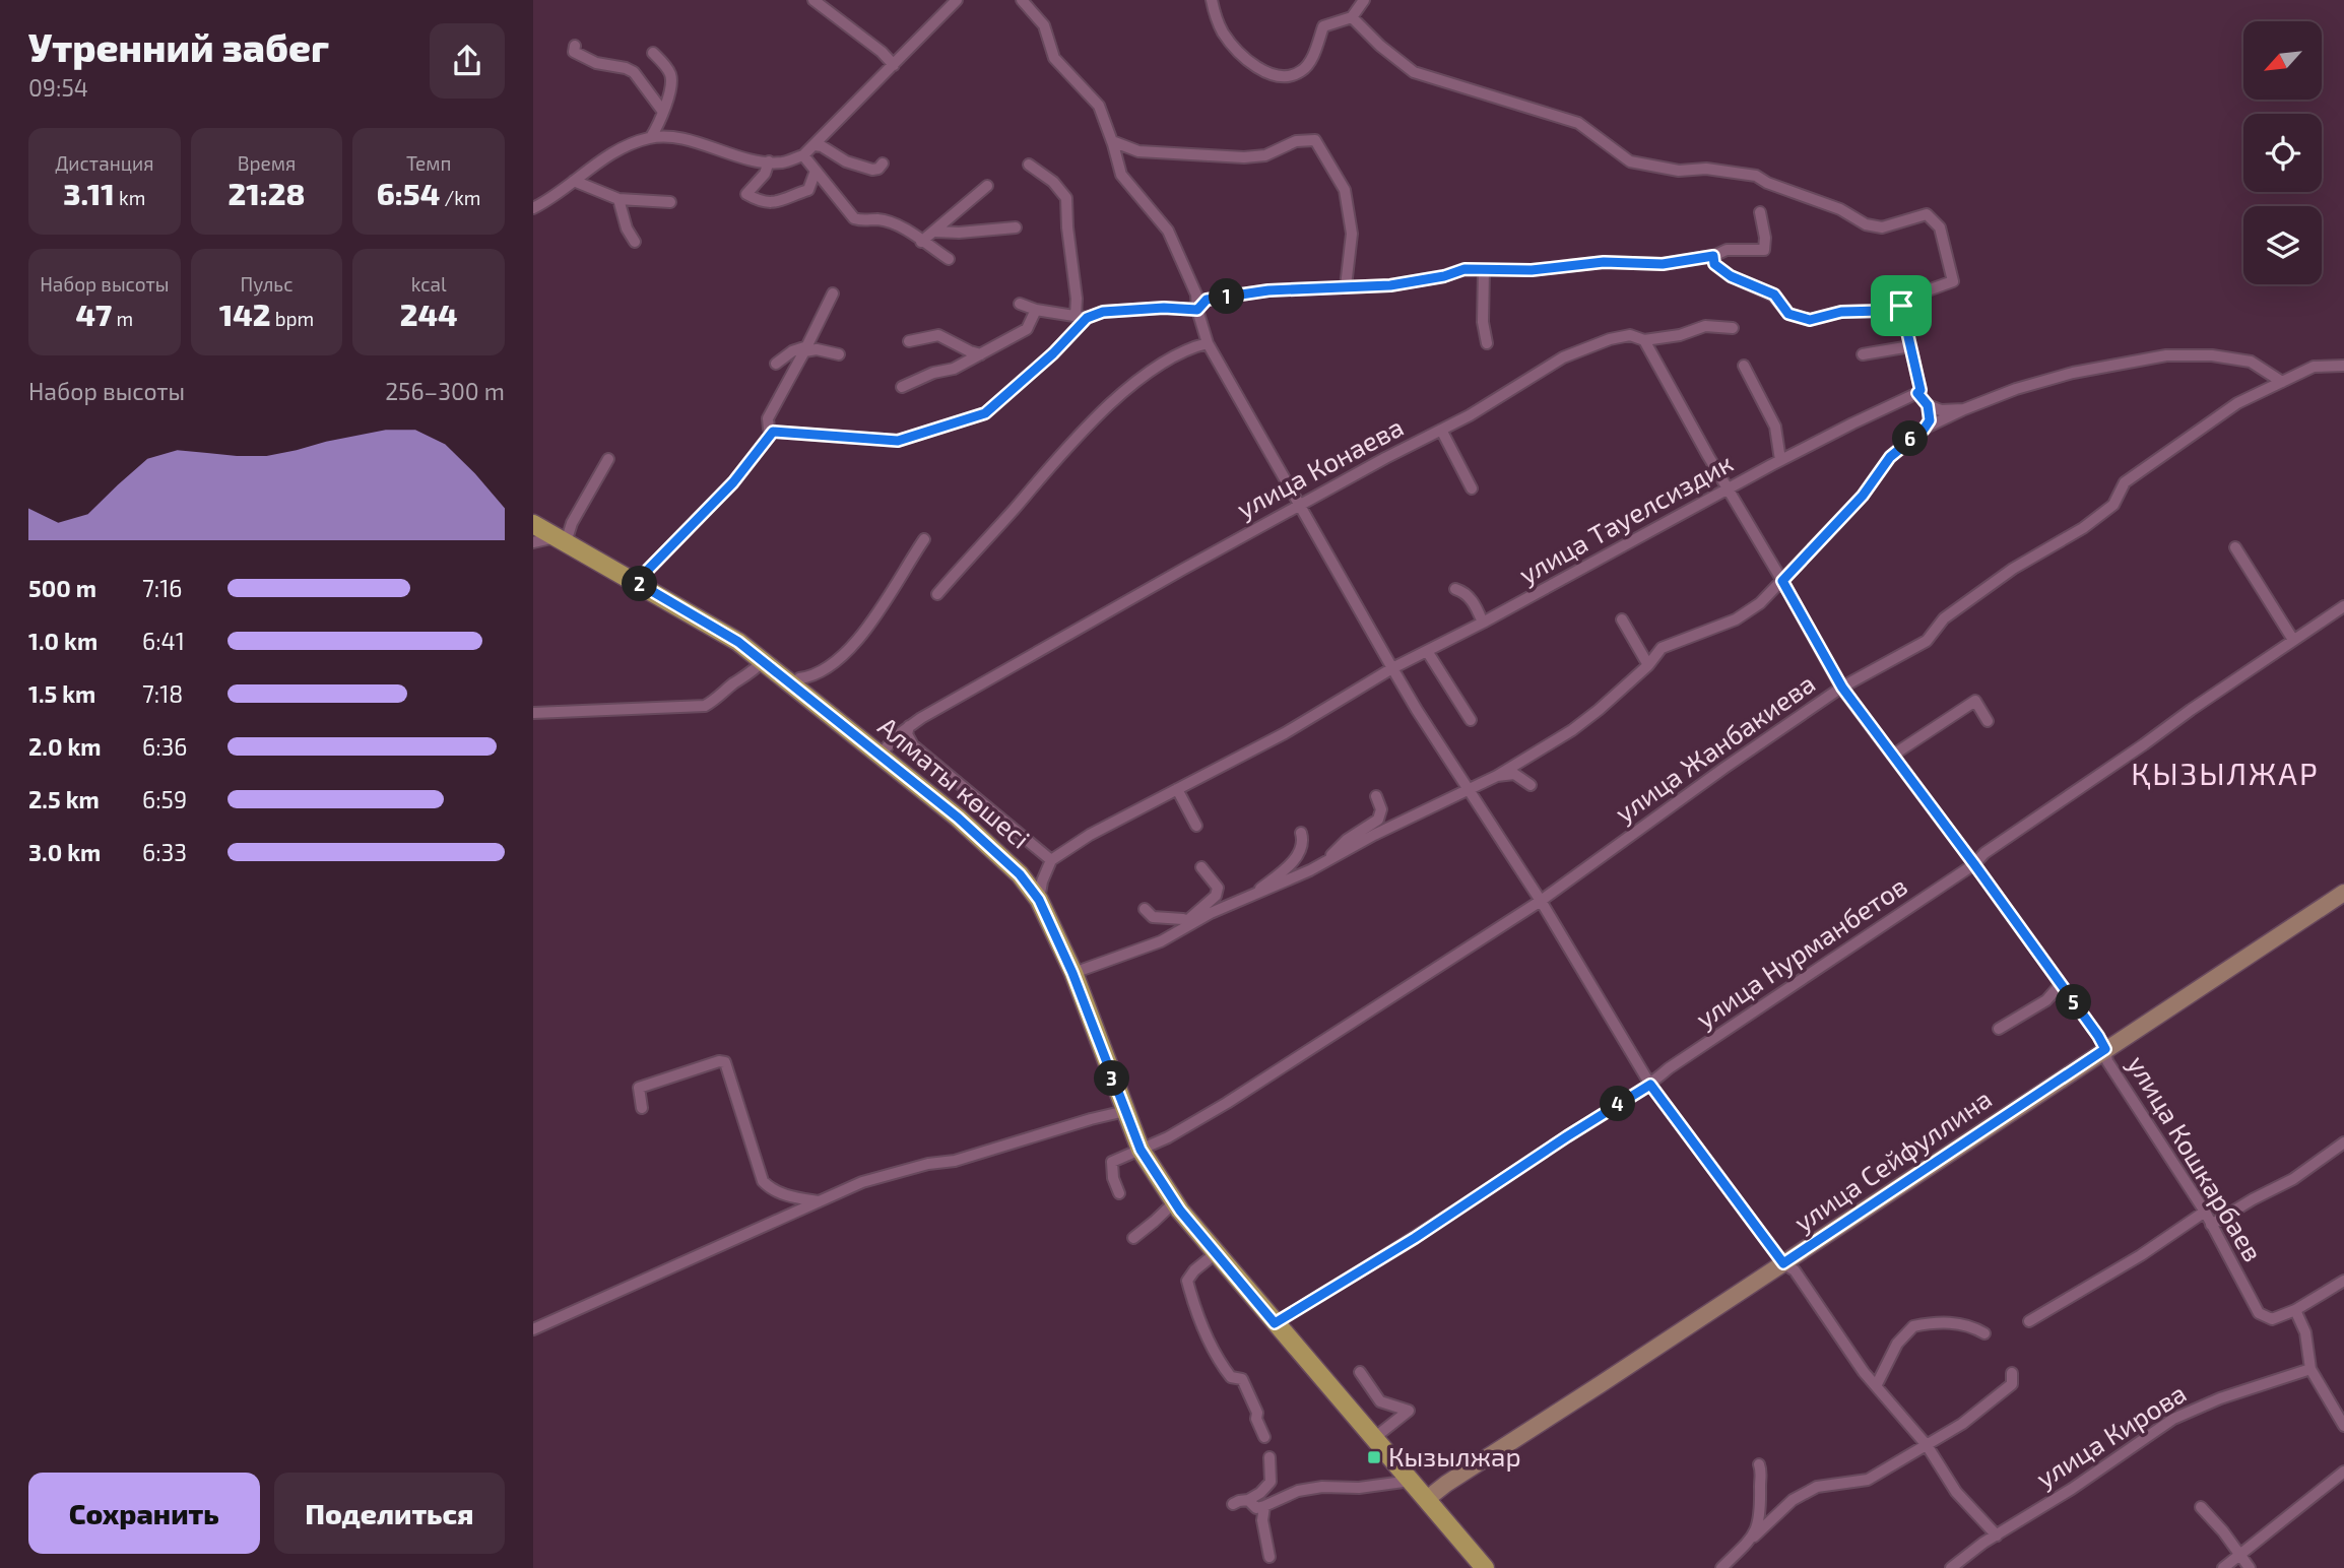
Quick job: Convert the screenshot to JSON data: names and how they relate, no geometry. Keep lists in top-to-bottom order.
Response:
{
  "streets": {
    "main road": ["Алматы көшесі"],
    "street": [
      "улица Конаева",
      "улица Тауелсиздик",
      "улица Жанбакиева",
      "улица Нурманбетов",
      "улица Кошкарбаев",
      "улица Сейфуллина",
      "улица Кирова"
    ]
  },
  "crossings": [
    ["улица Конаева", "Алматы көшесі"],
    ["улица Тауелсиздик", "улица Кошкарбаев"],
    ["улица Жанбакиева", "Алматы көшесі"],
    ["улица Жанбакиева", "улица Кошкарбаев"],
    ["Алматы көшесі", "улица Нурманбетов"],
    ["Алматы көшесі", "улица Сейфуллина"],
    ["улица Нурманбетов", "улица Кошкарбаев"],
    ["улица Кошкарбаев", "улица Сейфуллина"]
  ],
  "districts": ["ҚЫЗЫЛЖАР"],
  "places": {
    "transit": ["Кызылжар"]
  },
  "north": "bottom left",
  "page": {
    "heading": ["Утренний забег", "09:54"],
    "stats": [
      ["Дистанция", "3.11 km"],
      ["Время", "21:28"],
      ["Темп", "6:54 /km"],
      ["Набор высоты", "47 m"],
      ["Пульс", "142 bpm"],
      ["kcal", "244"]
    ],
    "pins": [
      "1",
      "6",
      "2",
      "5",
      "3",
      "4"
    ],
    "chart": ["Набор высоты", "256–300 m"],
    "list": [
      {
        "name": "500 m",
        "note": "7:16"
      },
      {
        "name": "1.0 km",
        "note": "6:41"
      },
      {
        "name": "1.5 km",
        "note": "7:18"
      },
      {
        "name": "2.0 km",
        "note": "6:36"
      },
      {
        "name": "2.5 km",
        "note": "6:59"
      },
      {
        "name": "3.0 km",
        "note": "6:33"
      }
    ],
    "buttons": ["Сохранить", "Поделиться"]
  }
}
